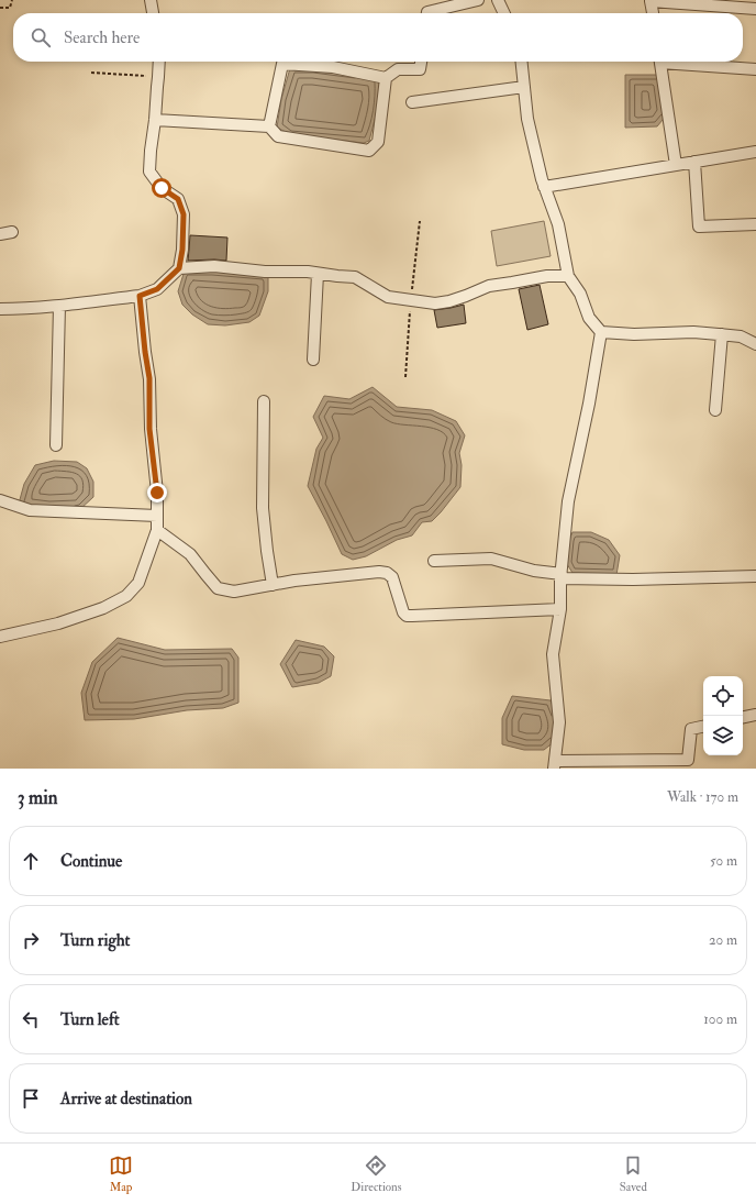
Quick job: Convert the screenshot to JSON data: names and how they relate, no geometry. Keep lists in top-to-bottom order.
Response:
{
  "page": {
    "search": "Search here",
    "heading": ["3 min", "Walk · 170 m"],
    "list": [
      ["Continue", "50 m"],
      ["Turn right", "20 m"],
      ["Turn left", "100 m"],
      "Arrive at destination"
    ],
    "nav": ["Map", "Directions", "Saved"]
  }
}
